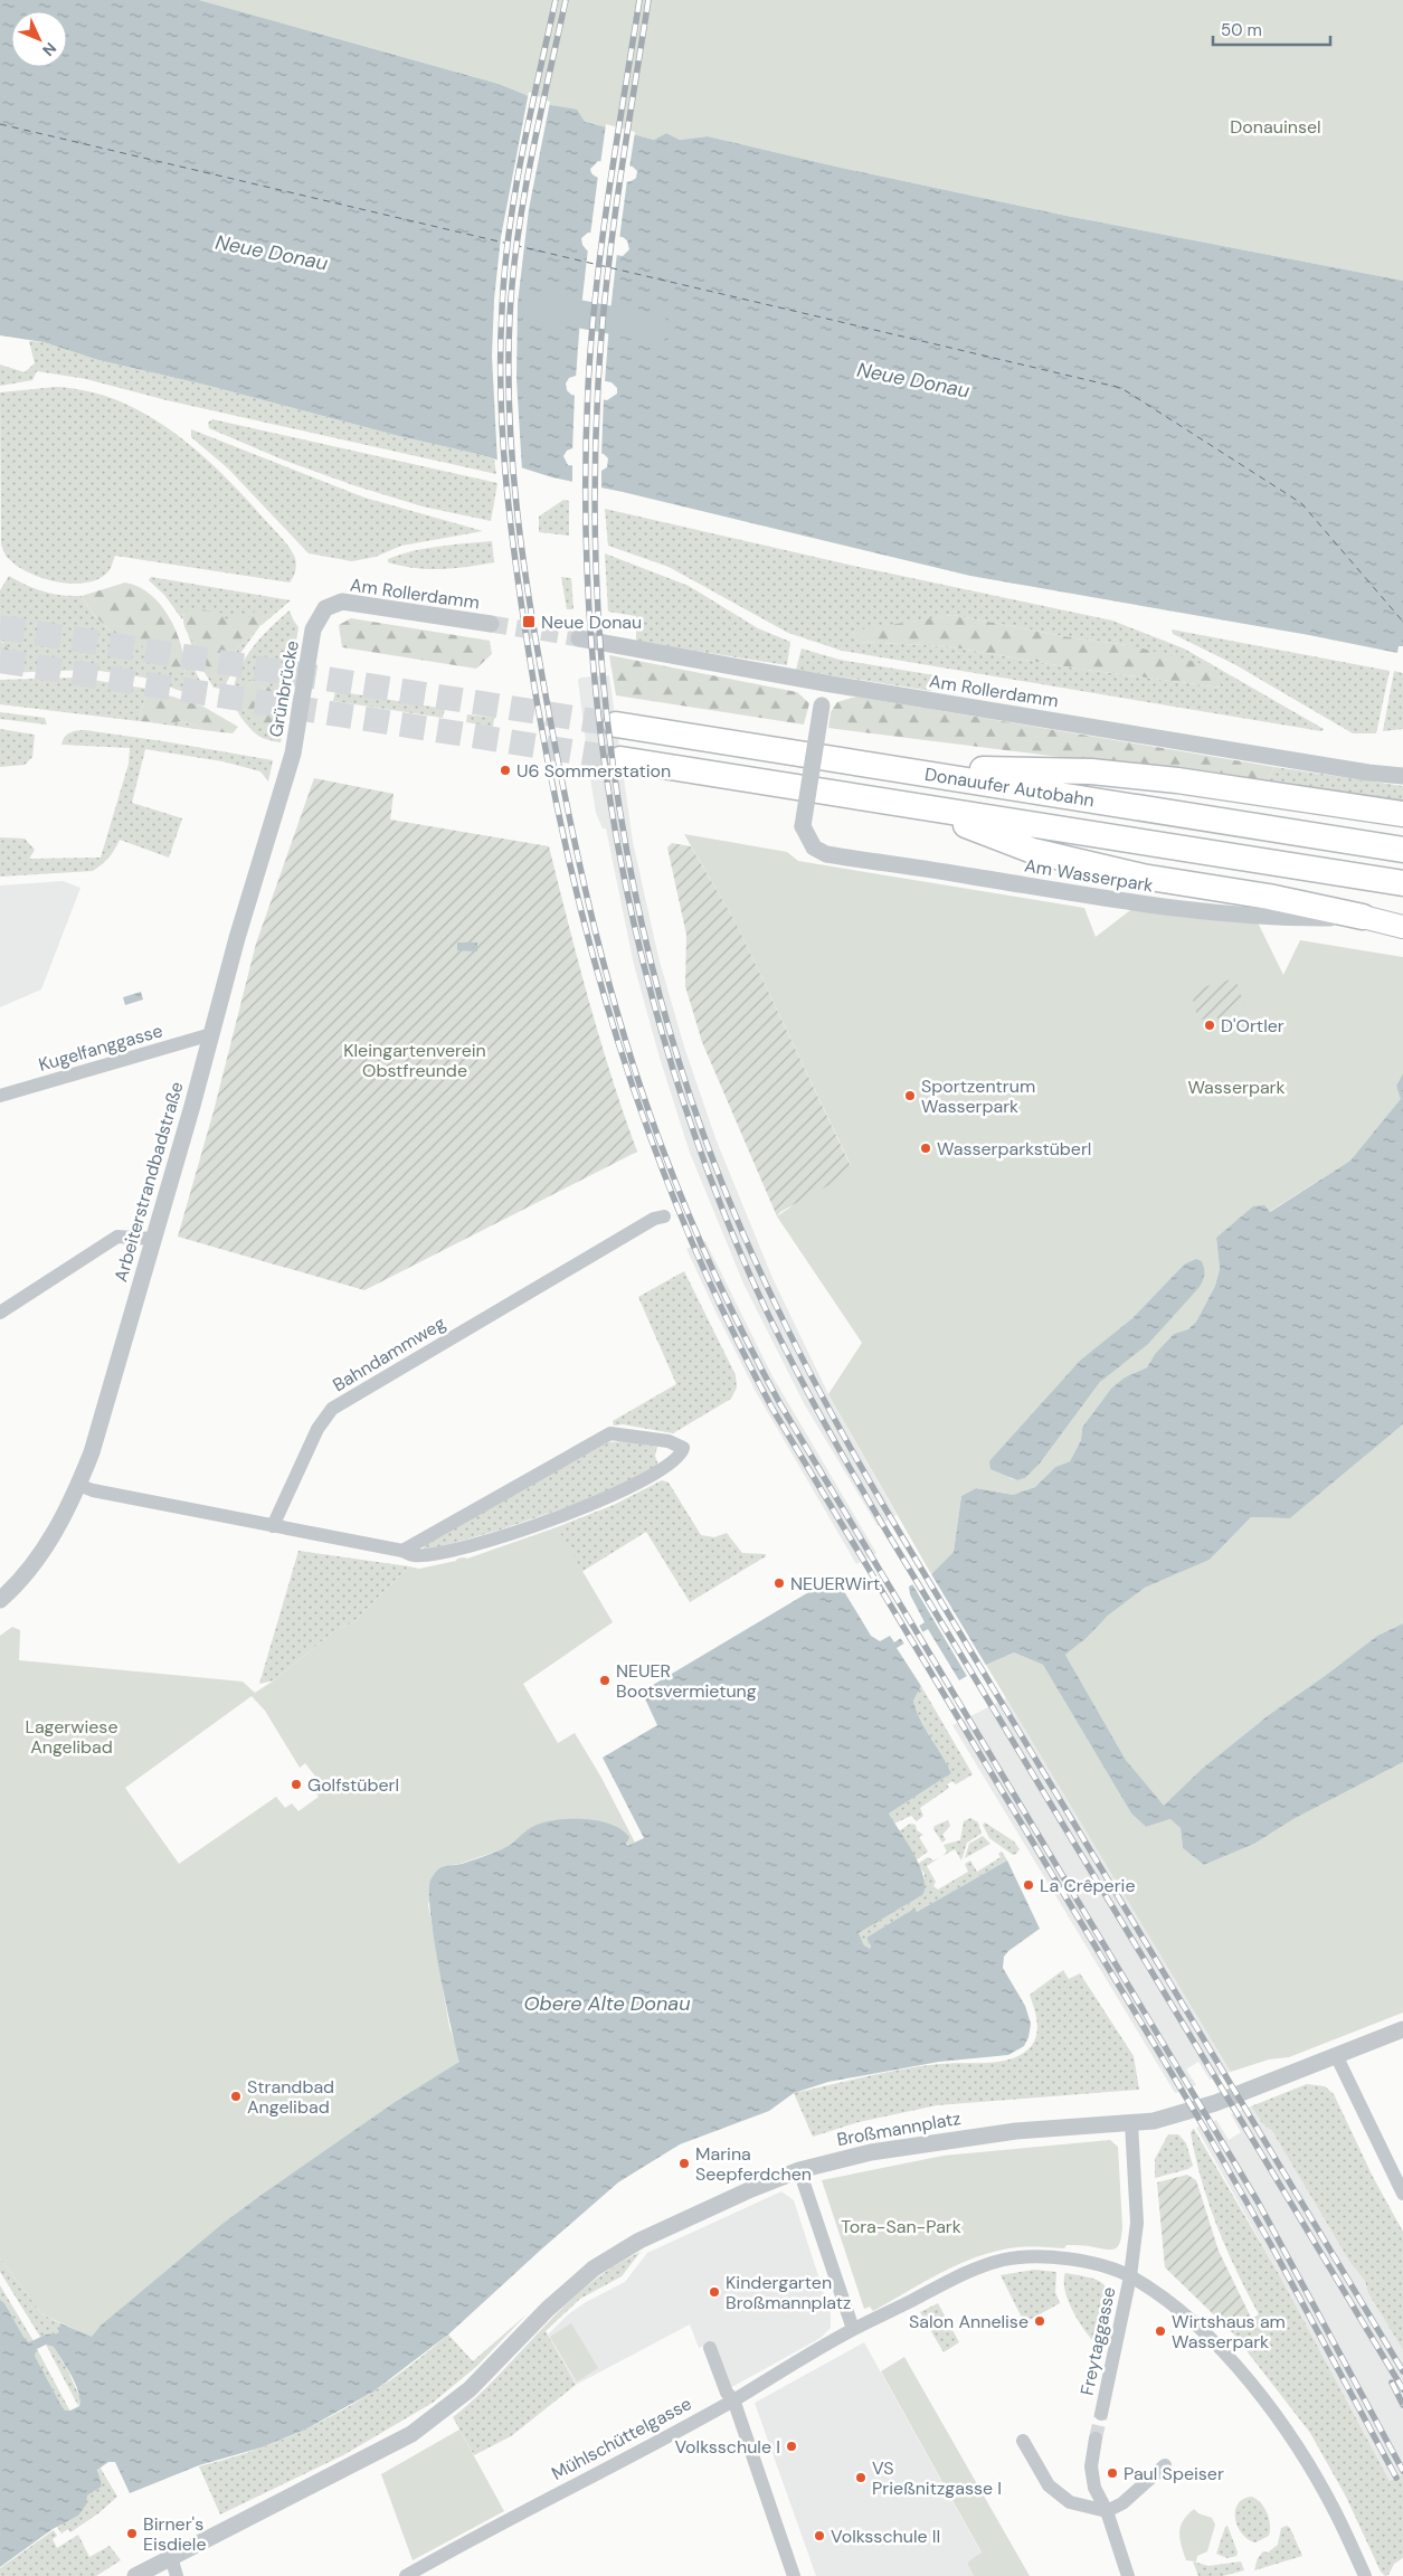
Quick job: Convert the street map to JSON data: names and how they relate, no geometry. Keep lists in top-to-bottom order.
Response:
{
  "streets": {
    "highway": ["Donauufer Autobahn"],
    "street": [
      "Am Rollerdamm",
      "Grünbrücke",
      "Am Wasserpark",
      "Kugelfanggasse",
      "Arbeiterstrandbadstraße",
      "Bahndammweg",
      "Broßmannplatz",
      "Freytaggasse",
      "Mühlschüttelgasse"
    ]
  },
  "crossings": [
    ["Am Rollerdamm", "Grünbrücke"],
    ["Am Rollerdamm", "Am Wasserpark"],
    ["Grünbrücke", "Arbeiterstrandbadstraße"],
    ["Kugelfanggasse", "Arbeiterstrandbadstraße"]
  ],
  "water": ["Neue Donau", "Obere Alte Donau"],
  "parks": [
    "Donauinsel",
    "Kleingartenverein Obstfreunde",
    "Wasserpark",
    "Lagerwiese Angelibad",
    "Tora-San-Park"
  ],
  "places": {
    "transit": ["Neue Donau"],
    "other": [
      "U6 Sommerstation",
      "D'Ortler",
      "Sportzentrum Wasserpark",
      "Wasserparkstüberl",
      "NEUERWirt",
      "NEUER Bootsvermietung",
      "Golfstüberl",
      "La Crêperie",
      "Strandbad Angelibad",
      "Marina Seepferdchen",
      "Kindergarten Broßmannplatz",
      "Salon Annelise",
      "Wirtshaus am Wasserpark",
      "Volksschule I",
      "Paul Speiser",
      "VS Prießnitzgasse I",
      "Birner's Eisdiele",
      "Volksschule II"
    ]
  },
  "scale_bar": "50 m",
  "north": "bottom right"
}
